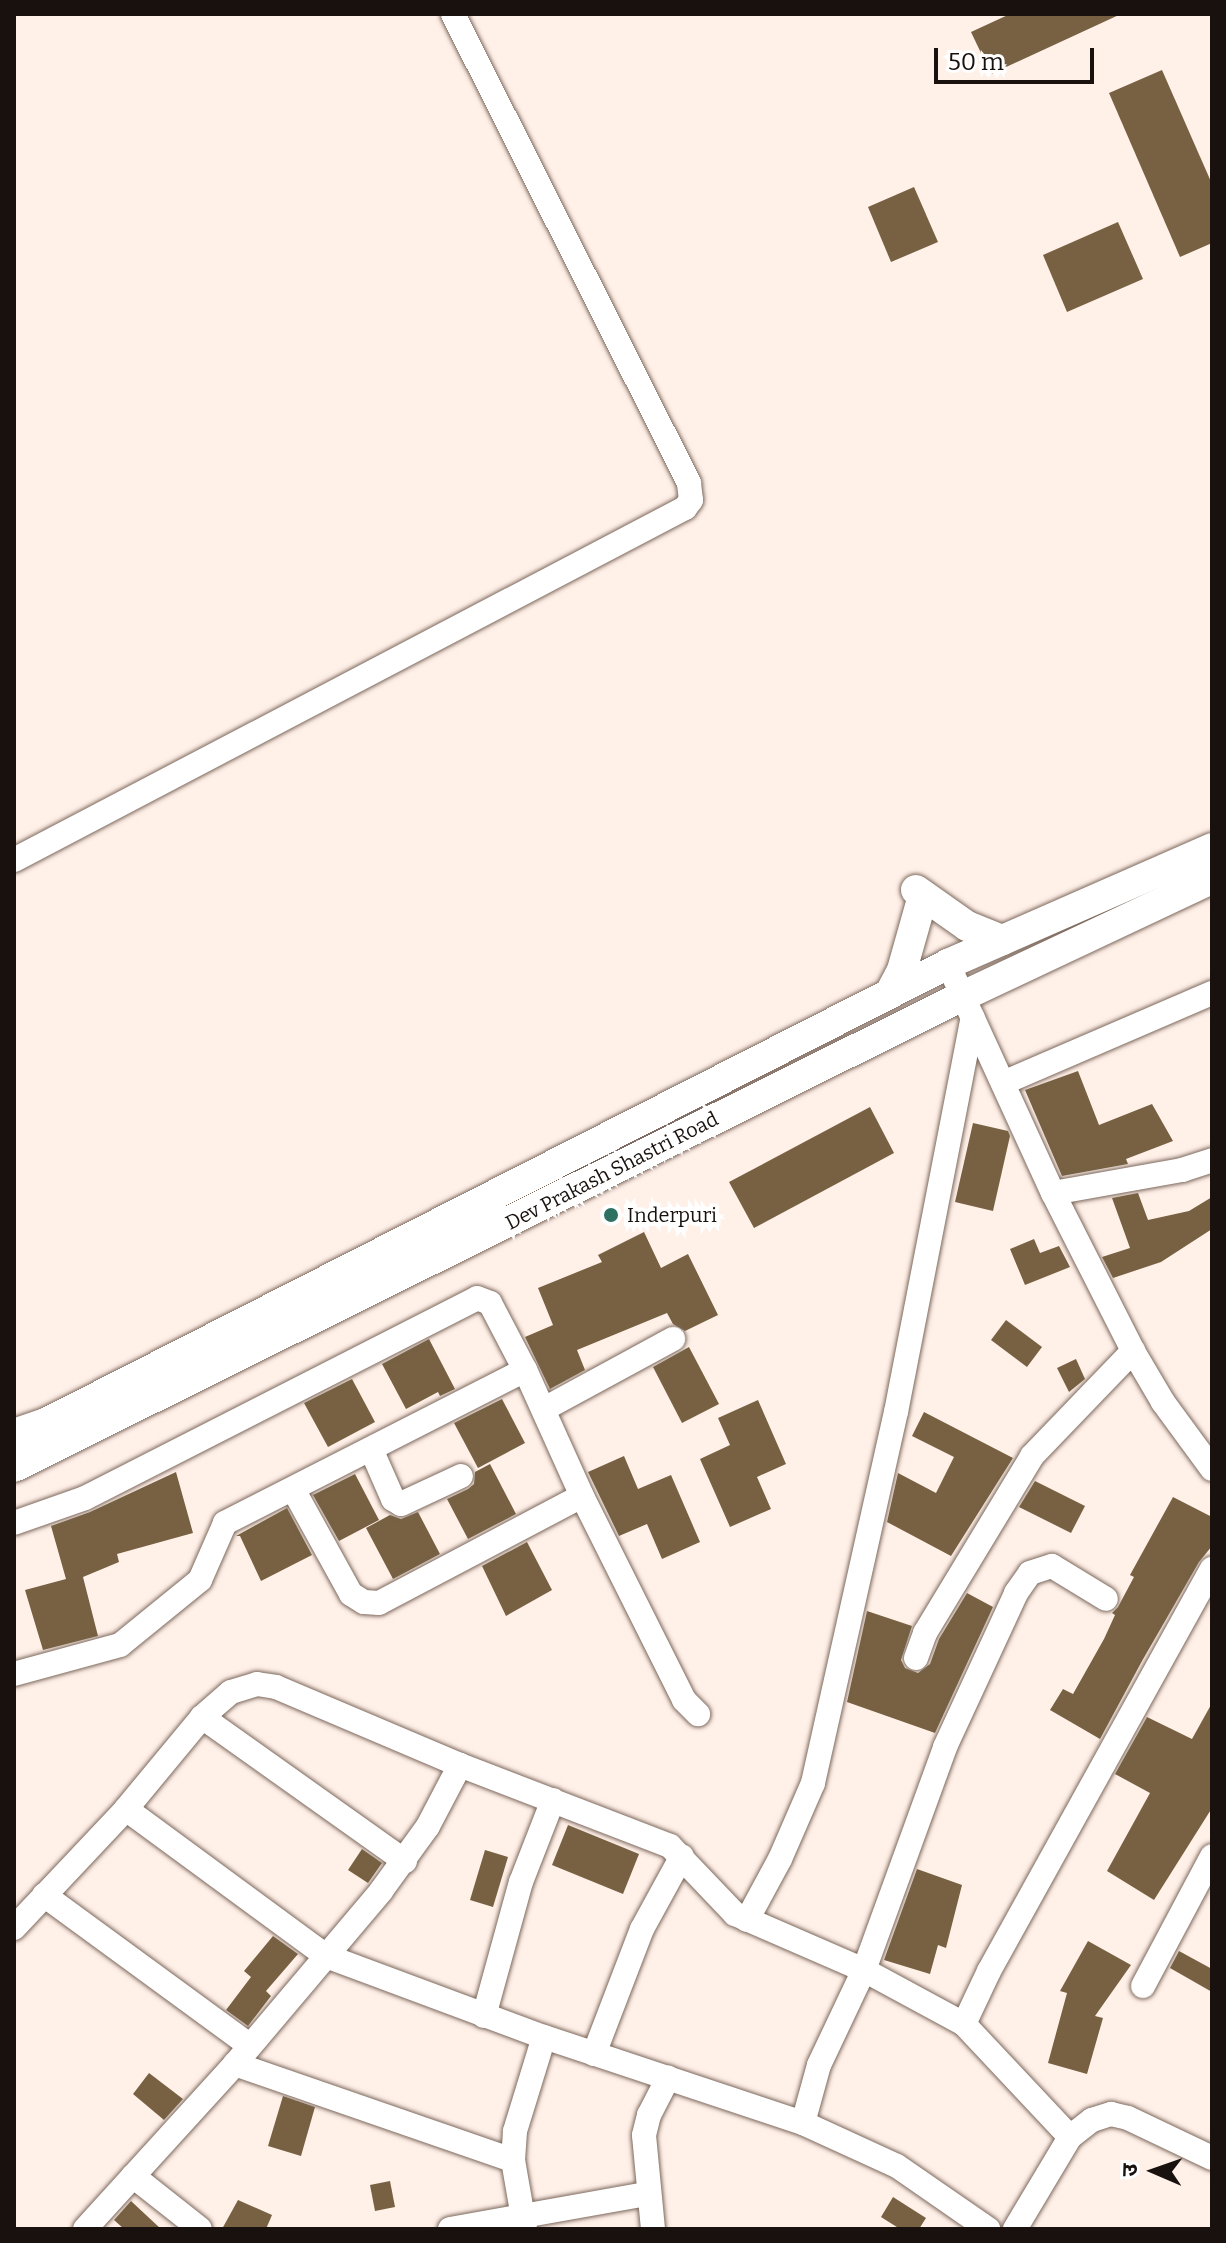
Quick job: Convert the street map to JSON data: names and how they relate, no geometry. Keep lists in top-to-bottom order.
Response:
{
  "streets": {
    "street": ["Dev Prakash Shastri Road"]
  },
  "places": ["Inderpuri"],
  "scale_bar": "50 m",
  "north": "left"
}
